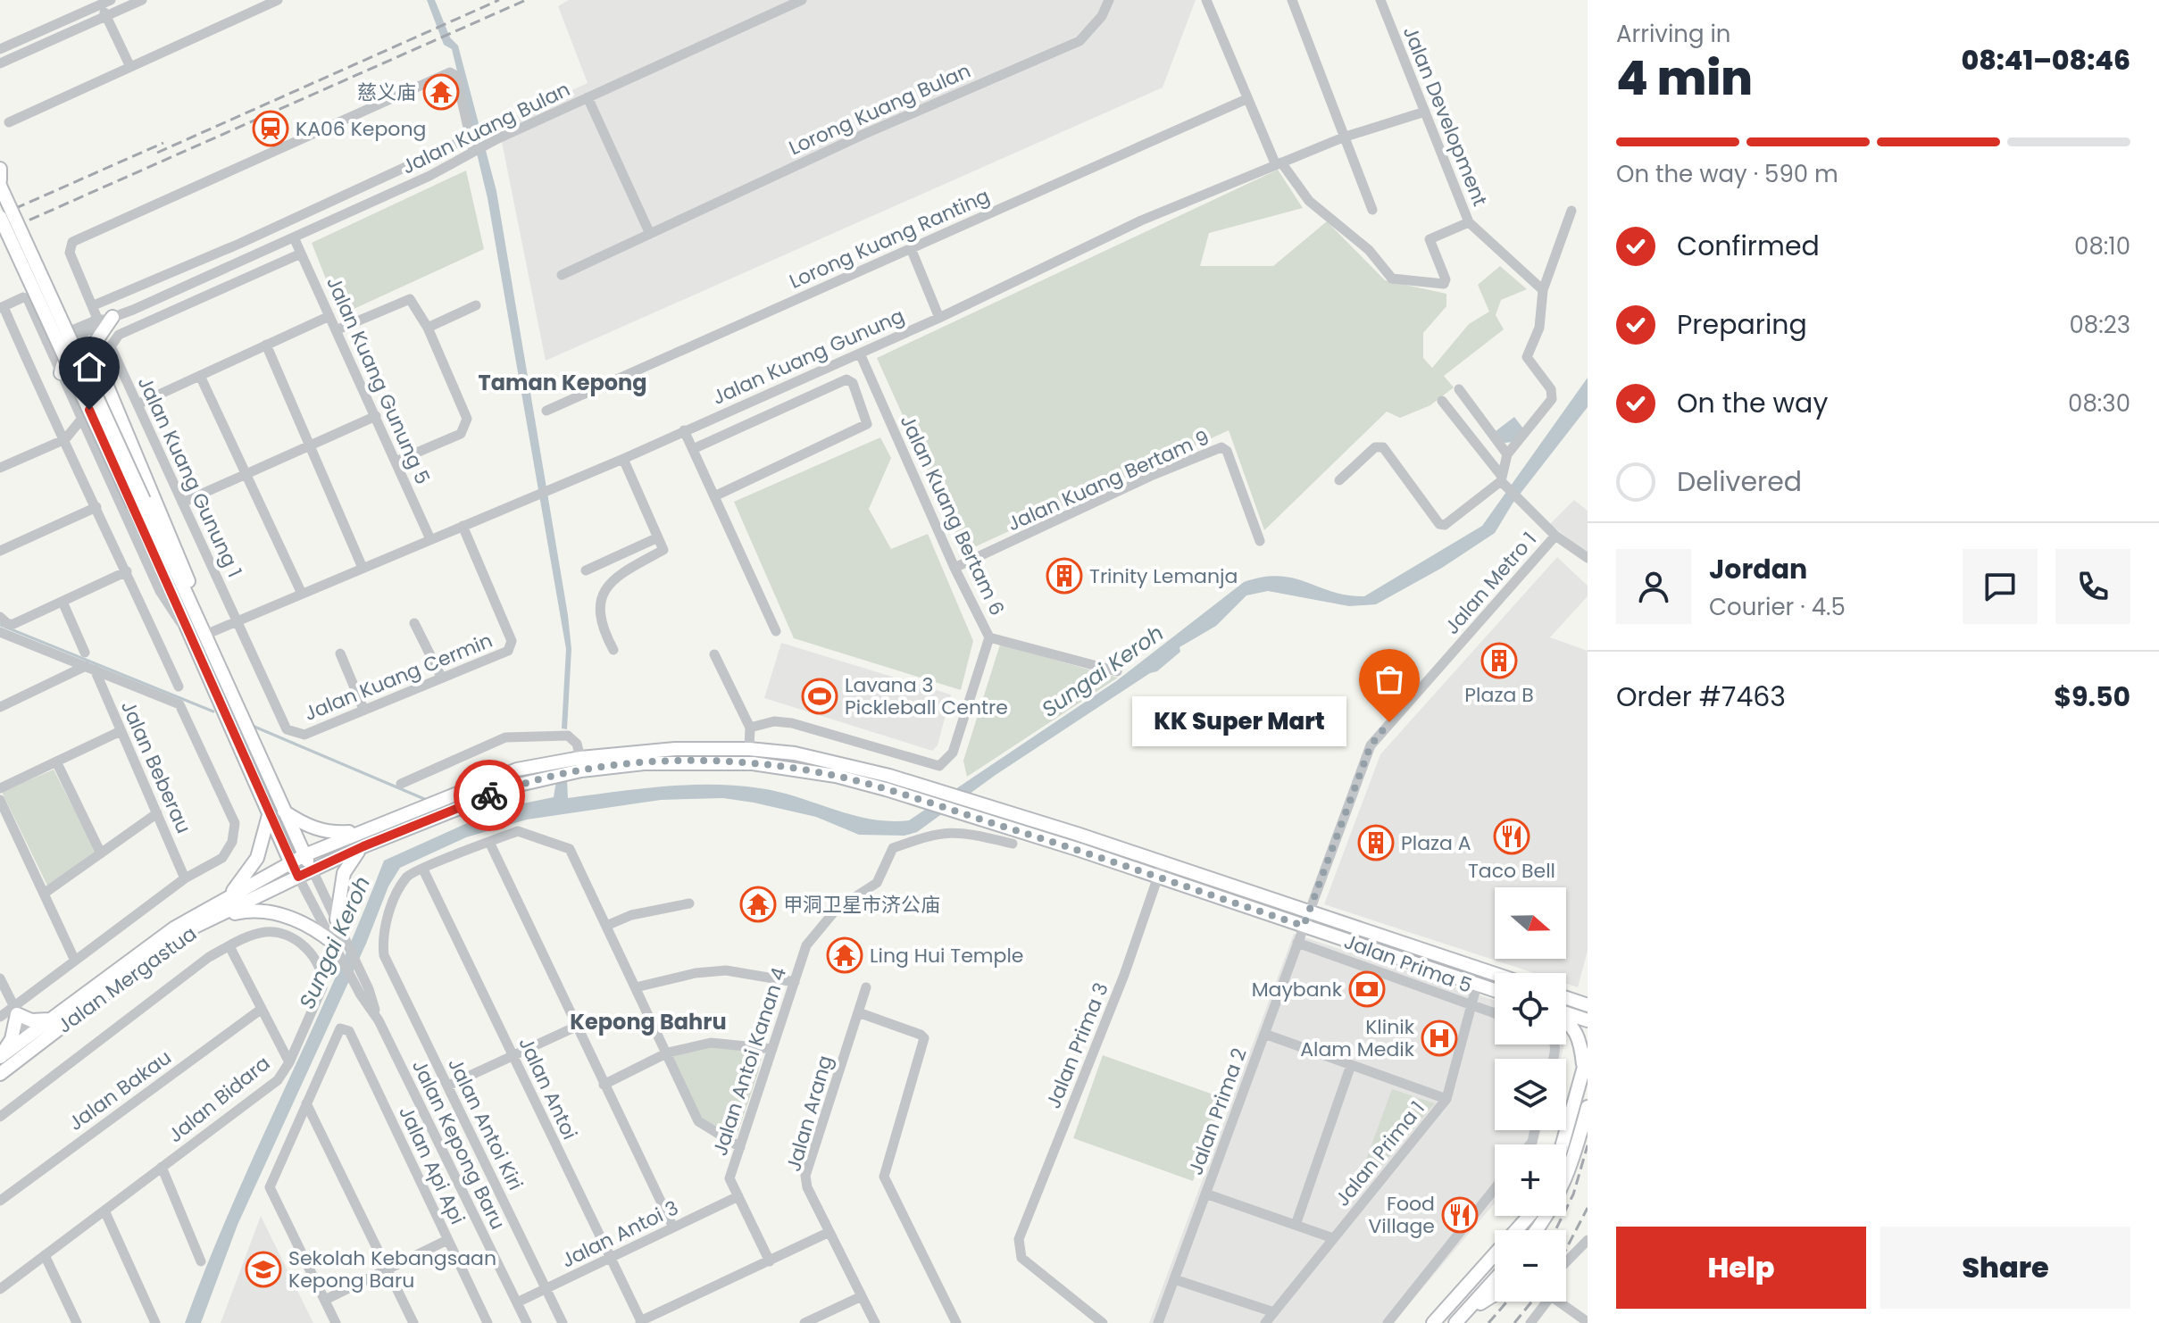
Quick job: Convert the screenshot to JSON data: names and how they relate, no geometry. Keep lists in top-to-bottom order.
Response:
{
  "streets": {
    "main road": ["Jalan Mergastua"],
    "street": [
      "Lorong Kuang Bulan",
      "Jalan Development",
      "Jalan Kuang Bulan",
      "Lorong Kuang Ranting",
      "Jalan Kuang Gunung",
      "Jalan Kuang Gunung 5",
      "Jalan Kuang Gunung 1",
      "Jalan Kuang Bertam 9",
      "Jalan Kuang Bertam 6",
      "Jalan Metro 1",
      "Jalan Kuang Cermin",
      "Jalan Beberau",
      "Jalan Prima 5",
      "Jalan Prima 3",
      "Jalan Antoi Kanan 4",
      "Jalan Antoi",
      "Jalan Bakau",
      "Jalan Bidara",
      "Jalan Prima 2",
      "Jalan Arang",
      "Jalan Antoi Kiri",
      "Jalan Kepong Baru",
      "Jalan Prima 1",
      "Jalan Api Api",
      "Jalan Antoi 3"
    ]
  },
  "crossings": [
    ["Jalan Development", "Jalan Kuang Gunung"],
    ["Jalan Kuang Bulan", "Jalan Kuang Gunung 5"],
    ["Jalan Kuang Gunung", "Jalan Kuang Gunung 5"],
    ["Jalan Kuang Gunung", "Jalan Kuang Gunung 1"],
    ["Jalan Kuang Gunung", "Jalan Kuang Bertam 6"],
    ["Jalan Kuang Gunung", "Jalan Kuang Cermin"],
    ["Jalan Kuang Gunung 5", "Jalan Kuang Gunung 1"],
    ["Jalan Kuang Gunung 1", "Jalan Kuang Cermin"],
    ["Jalan Kuang Bertam 9", "Jalan Kuang Bertam 6"],
    ["Jalan Metro 1", "Jalan Prima 2"],
    ["Jalan Prima 5", "Jalan Prima 2"],
    ["Jalan Prima 5", "Jalan Prima 1"],
    ["Jalan Mergastua", "Jalan Kepong Baru"],
    ["Jalan Antoi Kanan 4", "Jalan Antoi 3"],
    ["Jalan Antoi", "Jalan Antoi Kiri"],
    ["Jalan Antoi", "Jalan Antoi 3"],
    ["Jalan Antoi Kiri", "Jalan Antoi 3"],
    ["Jalan Kepong Baru", "Jalan Antoi 3"]
  ],
  "districts": ["Taman Kepong", "Kepong Bahru"],
  "water": ["Sungai Keroh"],
  "places": {
    "temple": ["慈义庙", "甲洞卫星市济公庙", "Ling Hui Temple"],
    "station": ["KA06 Kepong"],
    "building": ["Trinity Lemanja", "Plaza B", "Plaza A"],
    "sports": ["Lavana 3 Pickleball Centre"],
    "other": ["KK Super Mart"],
    "restaurant": ["Taco Bell", "Food Village"],
    "bank": ["Maybank"],
    "hospital": ["Klinik Alam Medik"],
    "school or university": ["Sekolah Kebangsaan Kepong Baru"]
  },
  "north": "right",
  "page": {
    "heading": ["4 min", "Arriving in", "08:41–08:46"],
    "panel": [
      "Jordan",
      "Courier · 4.5",
      "Order #7463",
      "$9.50"
    ],
    "bar": "On the way · 590 m",
    "list": [
      ["Confirmed", "08:10"],
      ["Preparing", "08:23"],
      ["On the way", "08:30"],
      "Delivered"
    ],
    "bubble": "KK Super Mart",
    "map_buttons": ["+", "−"],
    "buttons": ["Help", "Share"]
  }
}
